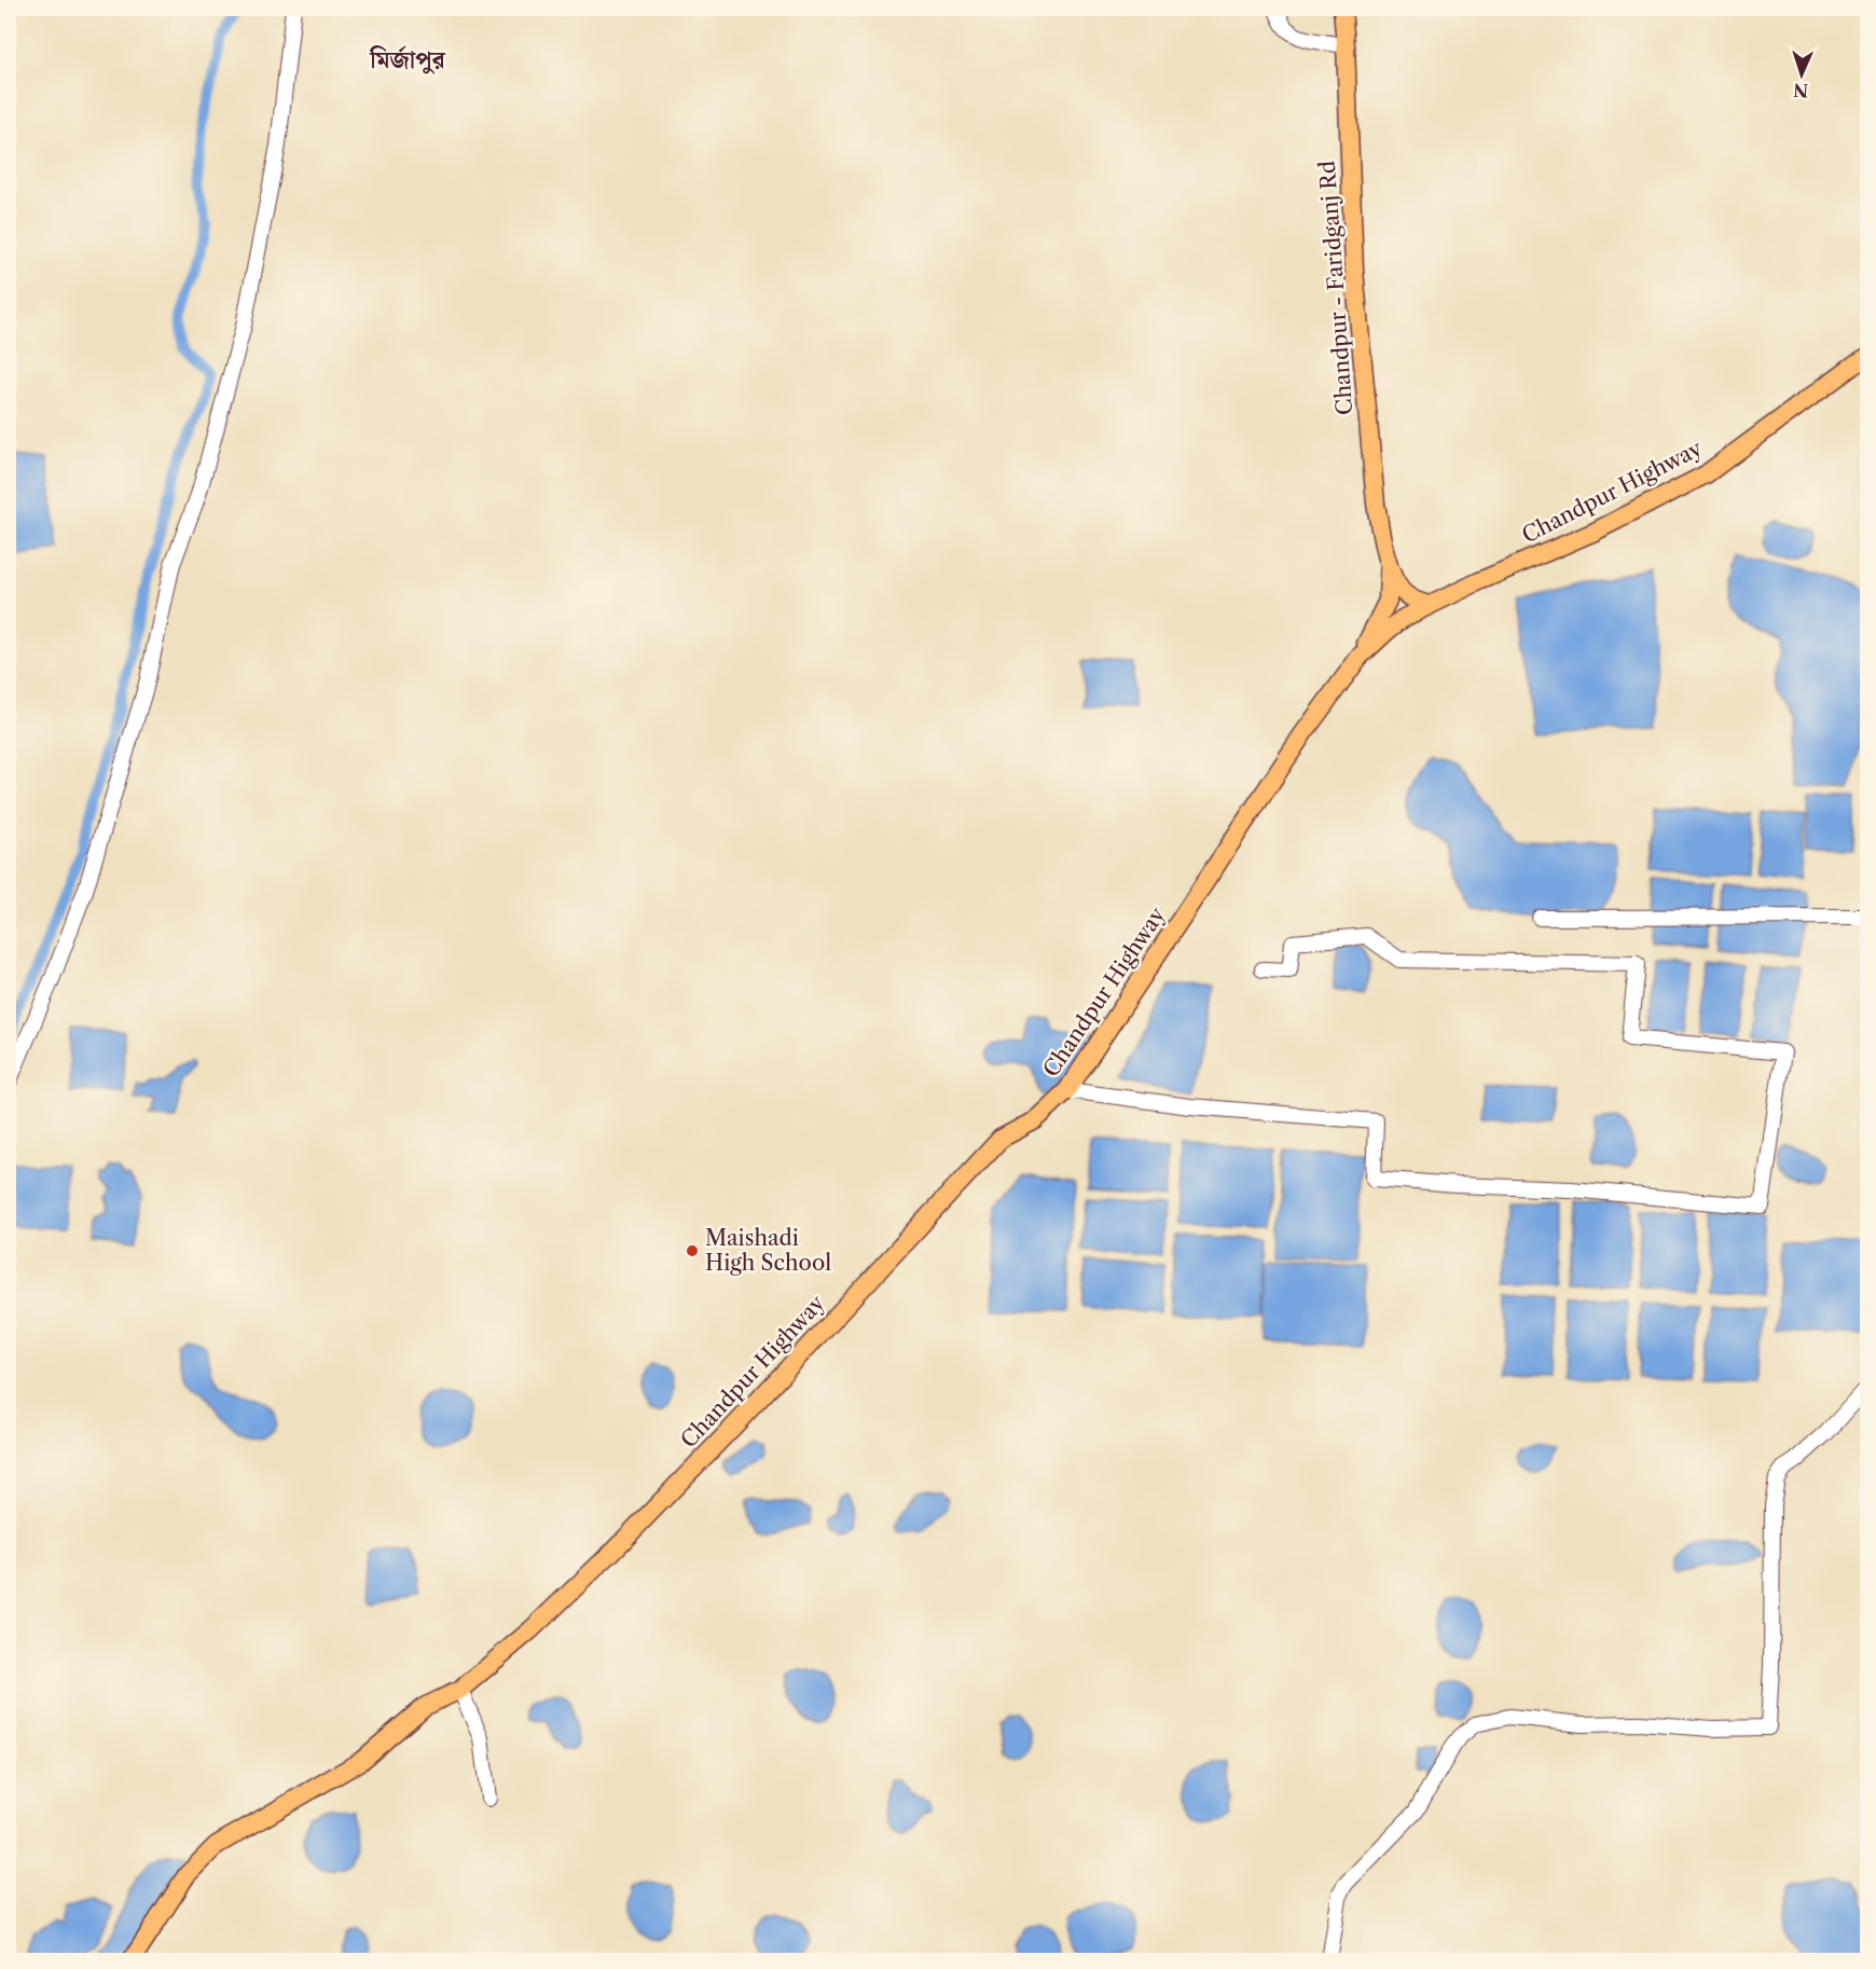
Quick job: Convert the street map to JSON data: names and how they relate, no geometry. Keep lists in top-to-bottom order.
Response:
{
  "streets": {
    "main road": ["Chandpur - Faridganj Rd", "Chandpur Highway"]
  },
  "districts": ["মির্জাপুর"],
  "places": ["Maishadi High School"],
  "north": "bottom"
}
